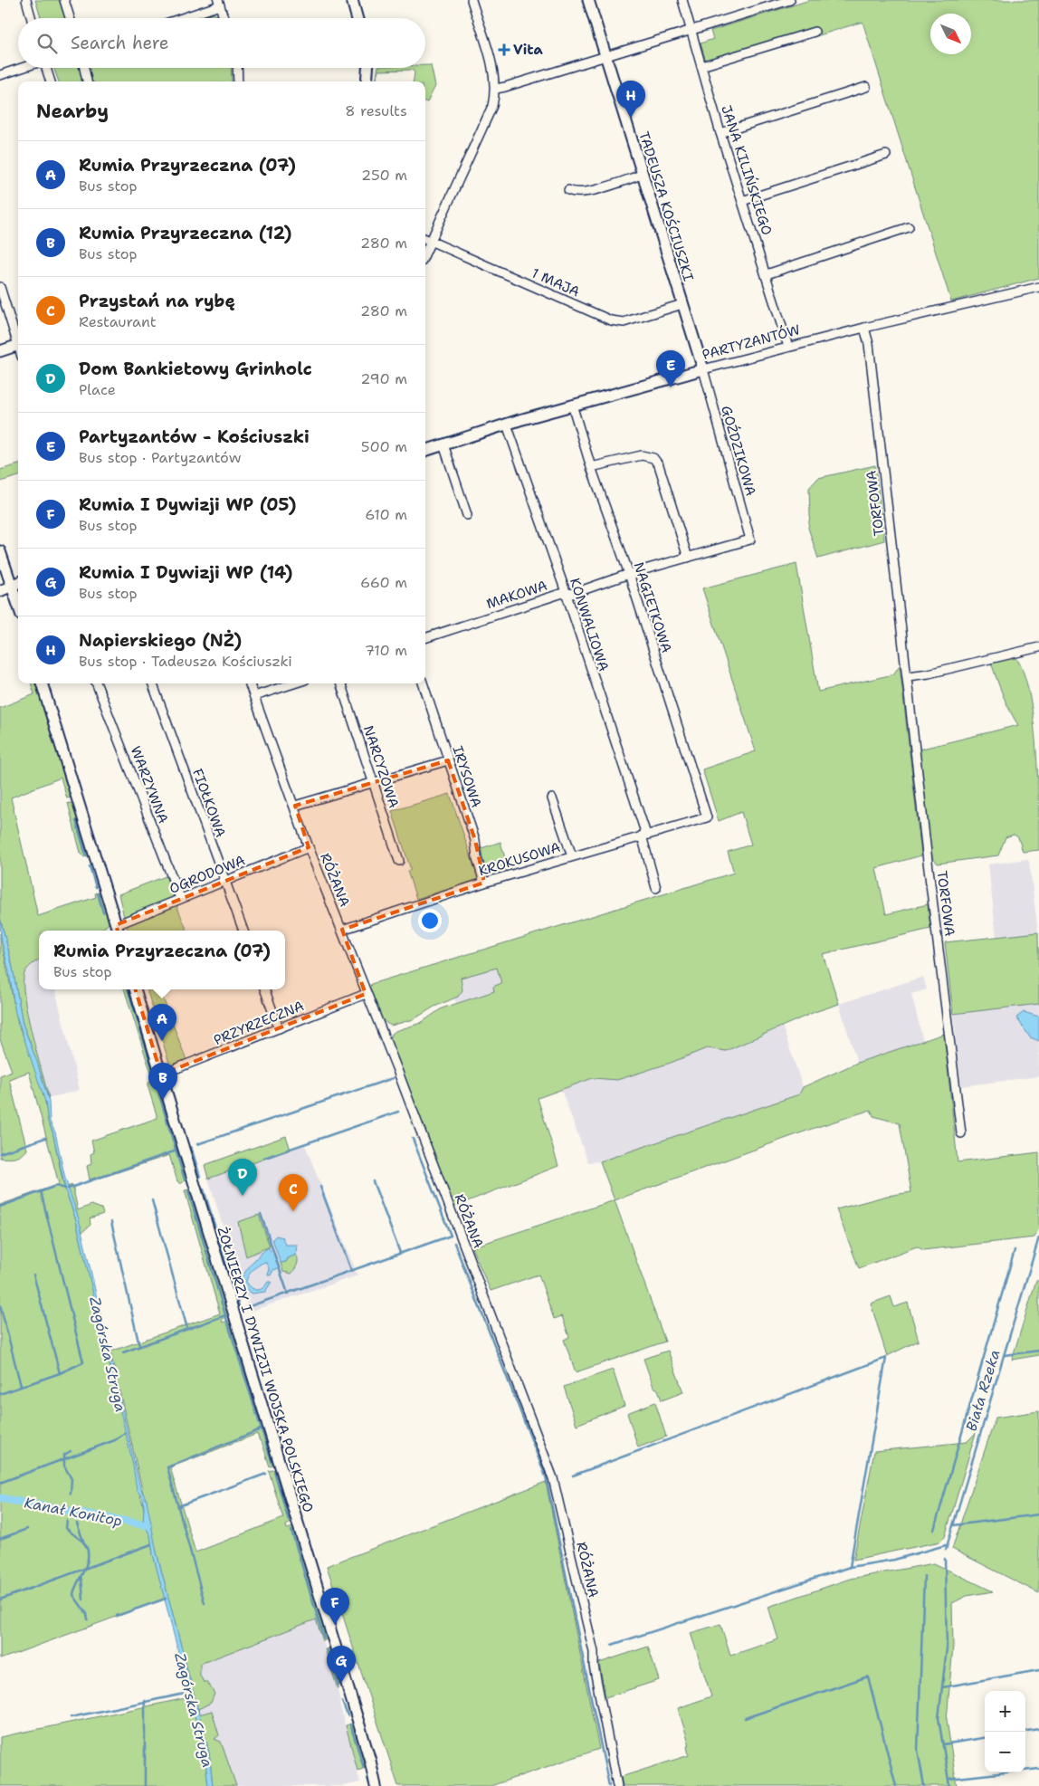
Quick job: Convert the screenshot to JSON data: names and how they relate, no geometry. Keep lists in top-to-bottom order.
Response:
{
  "streets": {
    "street": [
      "JANA KILIŃSKIEGO",
      "TADEUSZA KOŚCIUSZKI",
      "1 MAJA",
      "PARTYZANTÓW",
      "GOŹDZIKOWA",
      "TORFOWA",
      "MAKOWA",
      "NAGIETKOWA",
      "KONWALIOWA",
      "NARCYZOWA",
      "IRYSOWA",
      "WARZYWNA",
      "FIOŁKOWA",
      "KROKUSOWA",
      "OGRODOWA",
      "RÓŻANA",
      "PRZYRZECZNA",
      "ŻOŁNIERZY I DYWIZJI WOJSKA POLSKIEGO"
    ]
  },
  "crossings": [
    ["JANA KILIŃSKIEGO", "PARTYZANTÓW"],
    ["TADEUSZA KOŚCIUSZKI", "1 MAJA"],
    ["TADEUSZA KOŚCIUSZKI", "PARTYZANTÓW"],
    ["TADEUSZA KOŚCIUSZKI", "GOŹDZIKOWA"],
    ["PARTYZANTÓW", "GOŹDZIKOWA"],
    ["PARTYZANTÓW", "TORFOWA"],
    ["PARTYZANTÓW", "NAGIETKOWA"],
    ["PARTYZANTÓW", "KONWALIOWA"],
    ["GOŹDZIKOWA", "MAKOWA"],
    ["MAKOWA", "NAGIETKOWA"],
    ["MAKOWA", "KONWALIOWA"],
    ["NAGIETKOWA", "KROKUSOWA"],
    ["KONWALIOWA", "KROKUSOWA"],
    ["IRYSOWA", "KROKUSOWA"],
    ["WARZYWNA", "OGRODOWA"],
    ["FIOŁKOWA", "OGRODOWA"],
    ["KROKUSOWA", "RÓŻANA"],
    ["OGRODOWA", "RÓŻANA"],
    ["RÓŻANA", "PRZYRZECZNA"],
    ["PRZYRZECZNA", "ŻOŁNIERZY I DYWIZJI WOJSKA POLSKIEGO"]
  ],
  "water": ["Zagórska Struga", "Biała Rzeka", "Kanał Konitop"],
  "places": {
    "health": ["Vita"]
  },
  "north": "bottom right",
  "page": {
    "search": "Search here",
    "pins": [
      "H",
      "E",
      "A",
      "B",
      "D",
      "C",
      "F",
      "G"
    ],
    "heading": ["Nearby", "8 results"],
    "list": [
      {
        "mark": "A",
        "name": "Rumia Przyrzeczna (07)",
        "note": "Bus stop",
        "value": "250 m"
      },
      {
        "mark": "B",
        "name": "Rumia Przyrzeczna (12)",
        "note": "Bus stop",
        "value": "280 m"
      },
      {
        "mark": "C",
        "name": "Przystań na rybę",
        "note": "Restaurant",
        "value": "280 m"
      },
      {
        "mark": "D",
        "name": "Dom Bankietowy Grinholc",
        "note": "Place",
        "value": "290 m"
      },
      {
        "mark": "E",
        "name": "Partyzantów - Kościuszki",
        "note": "Bus stop · Partyzantów",
        "value": "500 m"
      },
      {
        "mark": "F",
        "name": "Rumia I Dywizji WP (05)",
        "note": "Bus stop",
        "value": "610 m"
      },
      {
        "mark": "G",
        "name": "Rumia I Dywizji WP (14)",
        "note": "Bus stop",
        "value": "660 m"
      },
      {
        "mark": "H",
        "name": "Napierskiego (NŻ)",
        "note": "Bus stop · Tadeusza Kościuszki",
        "value": "710 m"
      }
    ],
    "popup": ["Rumia Przyrzeczna (07)", "Bus stop"],
    "map_buttons": ["+", "−"]
  }
}
